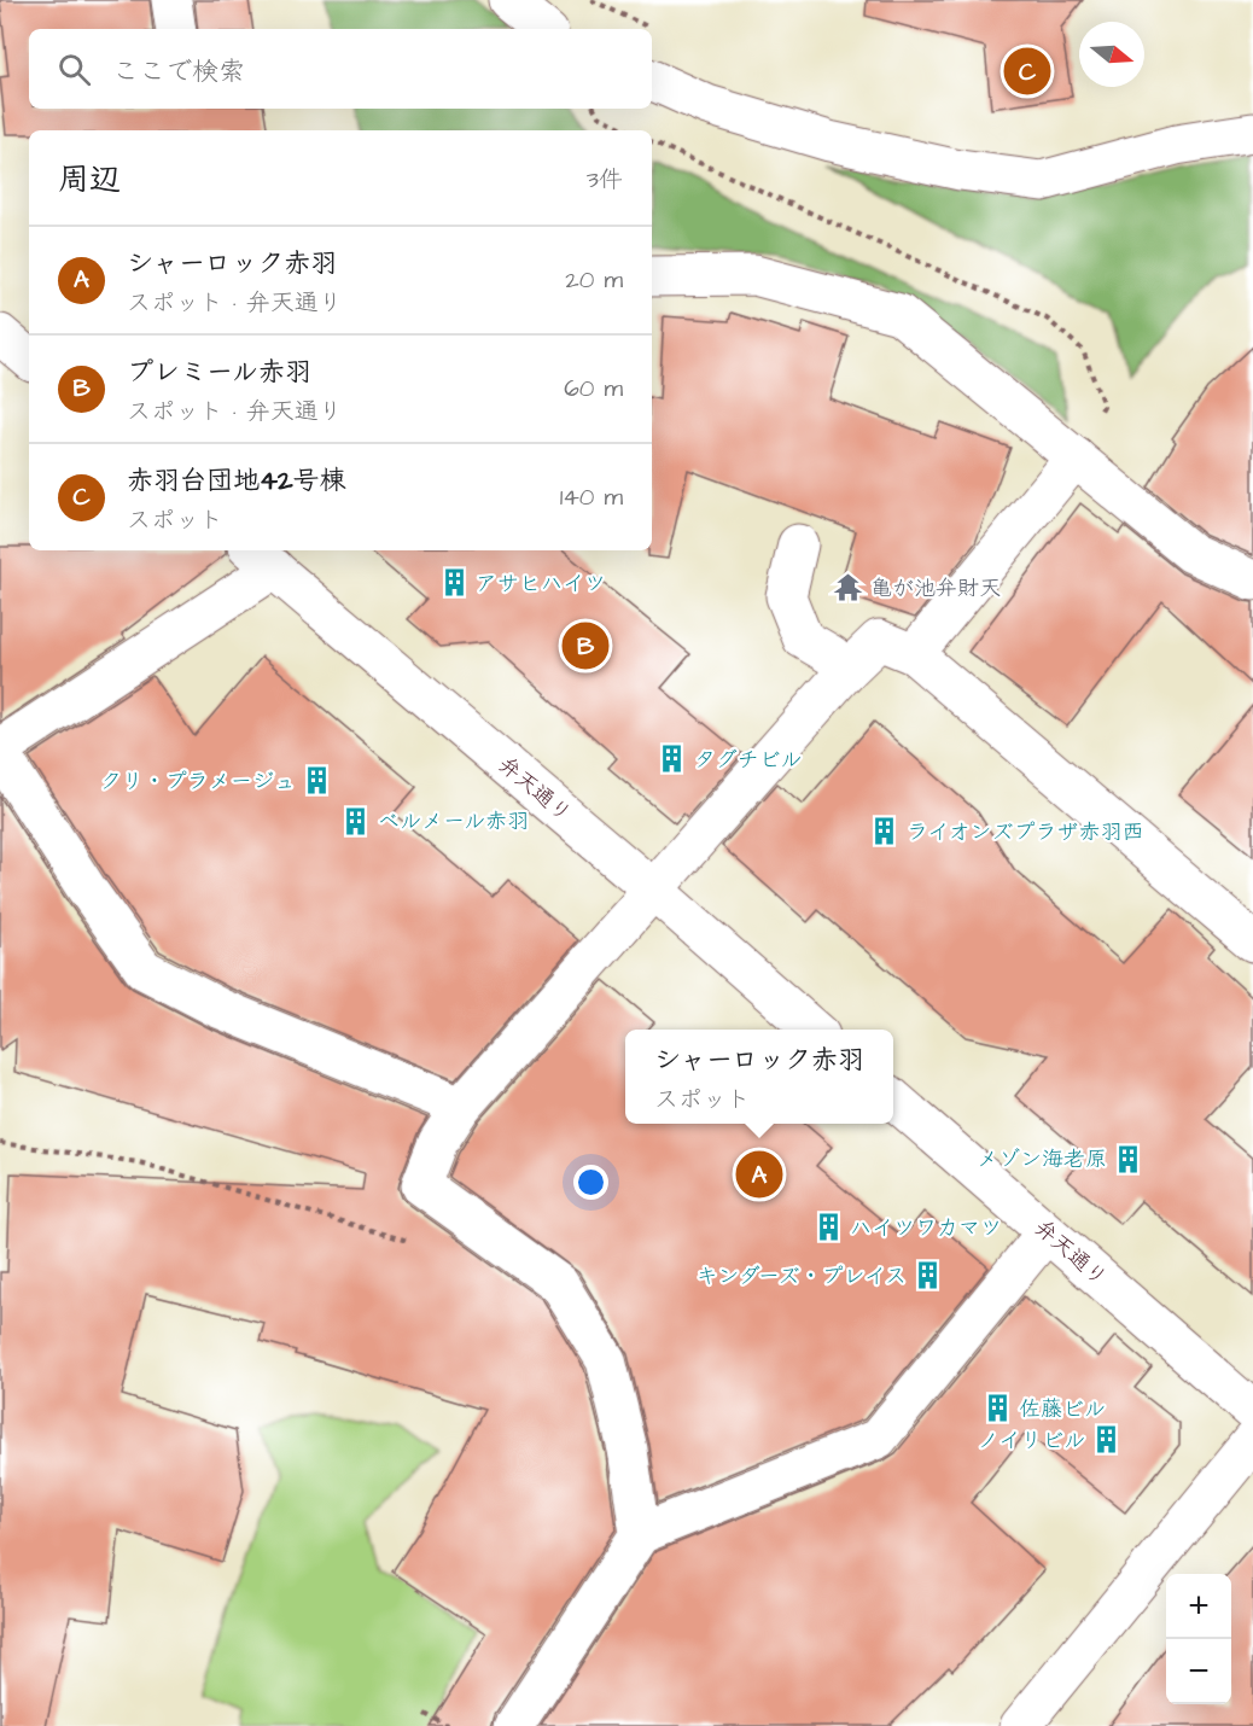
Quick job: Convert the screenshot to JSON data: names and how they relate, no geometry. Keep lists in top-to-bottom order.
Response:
{
  "streets": {
    "street": ["弁天通り"]
  },
  "places": {
    "building": [
      "アサヒハイツ",
      "タグチビル",
      "クリ・プラメージュ",
      "ベルメール赤羽",
      "ライオンズプラザ赤羽西",
      "メゾン海老原",
      "ハイツワカマツ",
      "キンダーズ・プレイス",
      "佐藤ビル",
      "ノイリビル"
    ],
    "temple": ["亀が池弁財天"]
  },
  "north": "right",
  "page": {
    "search": "ここで検索",
    "pins": ["C", "B", "A"],
    "heading": ["周辺", "3件"],
    "list": [
      {
        "mark": "A",
        "name": "シャーロック赤羽",
        "note": "スポット · 弁天通り",
        "value": "20 m"
      },
      {
        "mark": "B",
        "name": "プレミール赤羽",
        "note": "スポット · 弁天通り",
        "value": "60 m"
      },
      {
        "mark": "C",
        "name": "赤羽台団地42号棟",
        "note": "スポット",
        "value": "140 m"
      }
    ],
    "popup": ["シャーロック赤羽", "スポット"],
    "map_buttons": ["+", "−"]
  }
}
